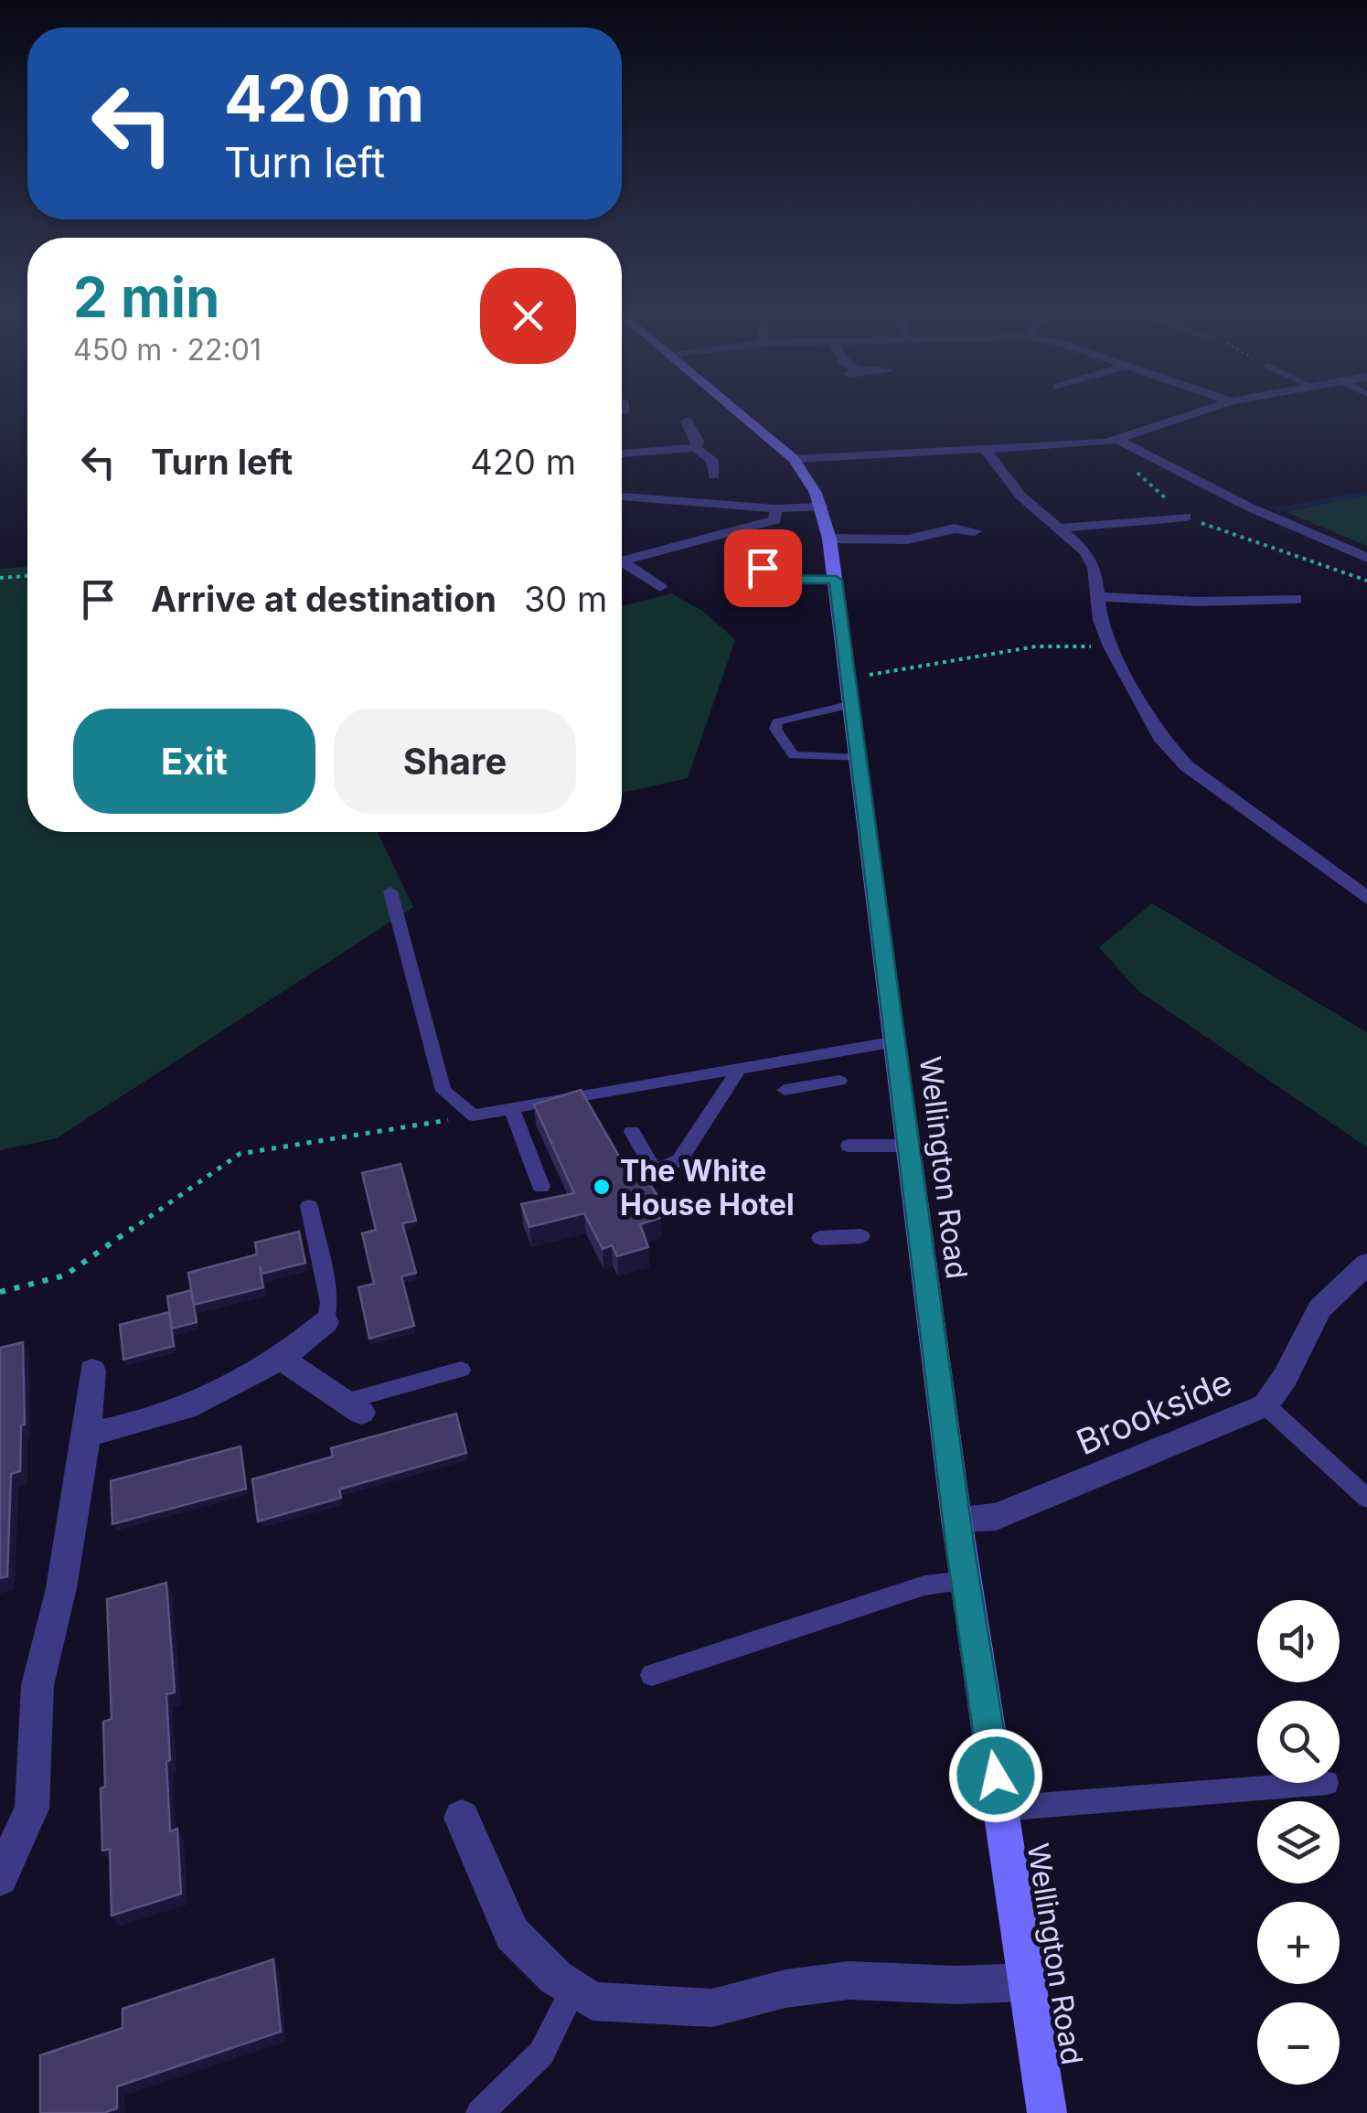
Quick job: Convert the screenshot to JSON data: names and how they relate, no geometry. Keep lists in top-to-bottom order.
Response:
{
  "streets": {
    "street": ["Wellington Road", "Brookside"]
  },
  "crossings": [
    ["Wellington Road", "Brookside"]
  ],
  "places": ["The White House Hotel"],
  "page": {
    "turn": ["420 m", "Turn left"],
    "heading": ["2 min", "450 m · 22:01"],
    "list": [
      {
        "name": "Turn left",
        "value": "420 m"
      },
      {
        "name": "Arrive at destination",
        "value": "30 m"
      }
    ],
    "buttons": ["Exit", "Share"],
    "map_buttons": ["+", "−"]
  }
}
